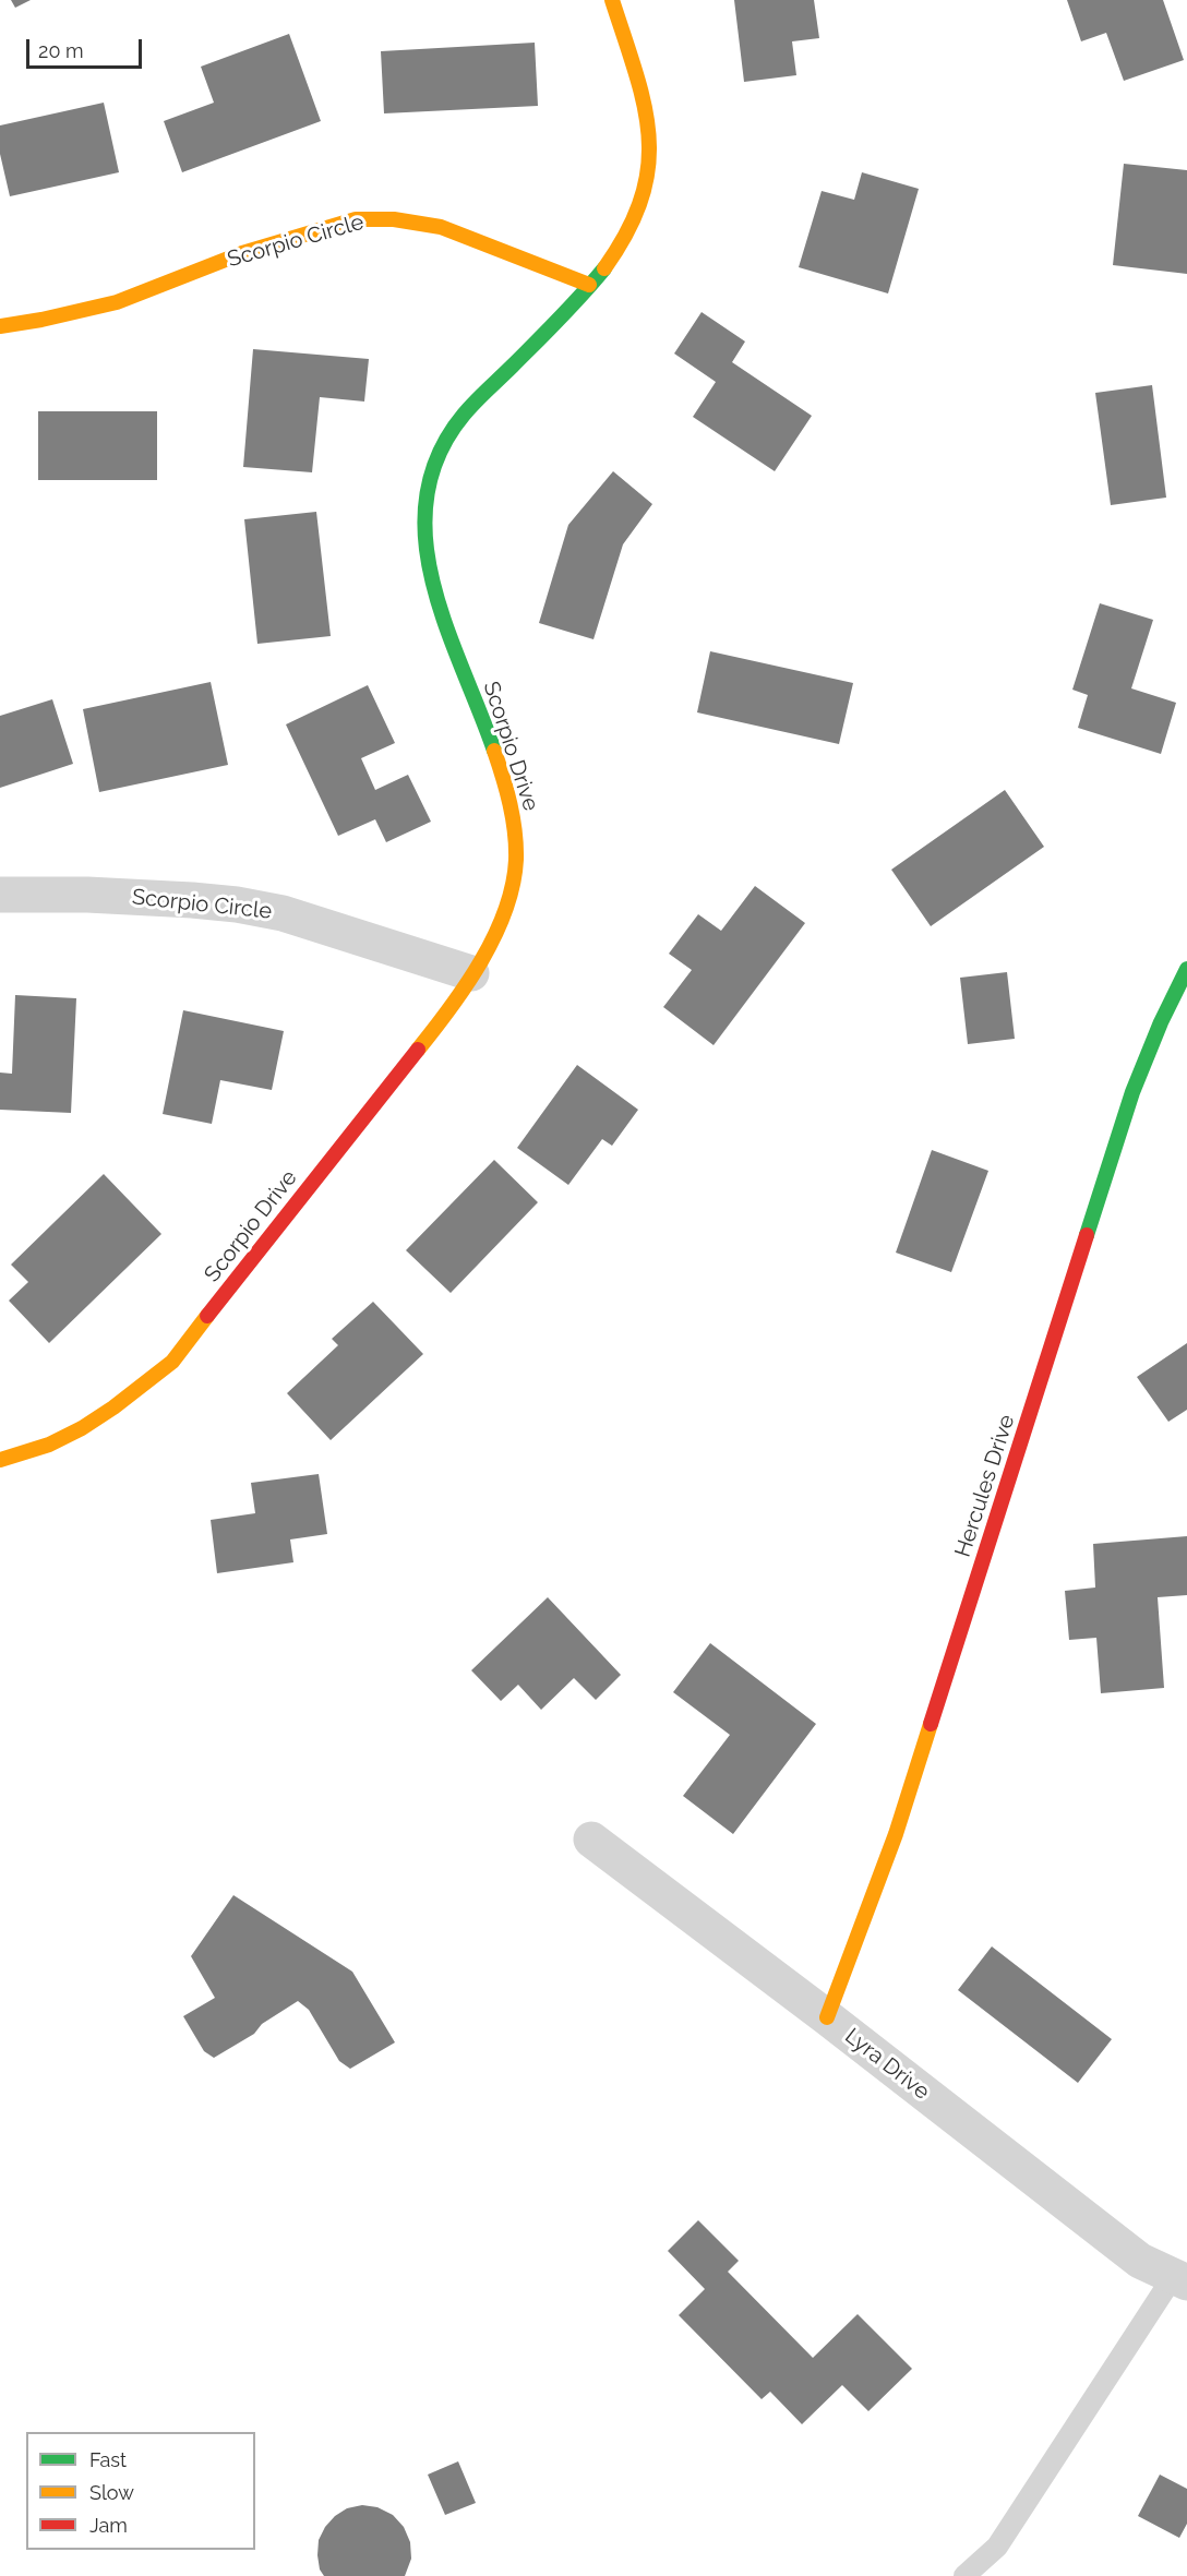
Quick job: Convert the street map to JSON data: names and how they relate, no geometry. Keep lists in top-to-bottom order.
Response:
{
  "streets": {
    "street": [
      "Scorpio Circle",
      "Scorpio Drive",
      "Hercules Drive",
      "Lyra Drive"
    ]
  },
  "crossings": [
    ["Scorpio Circle", "Scorpio Drive"],
    ["Hercules Drive", "Lyra Drive"]
  ],
  "legend": ["Fast", "Slow", "Jam"],
  "scale_bar": "20 m"
}
